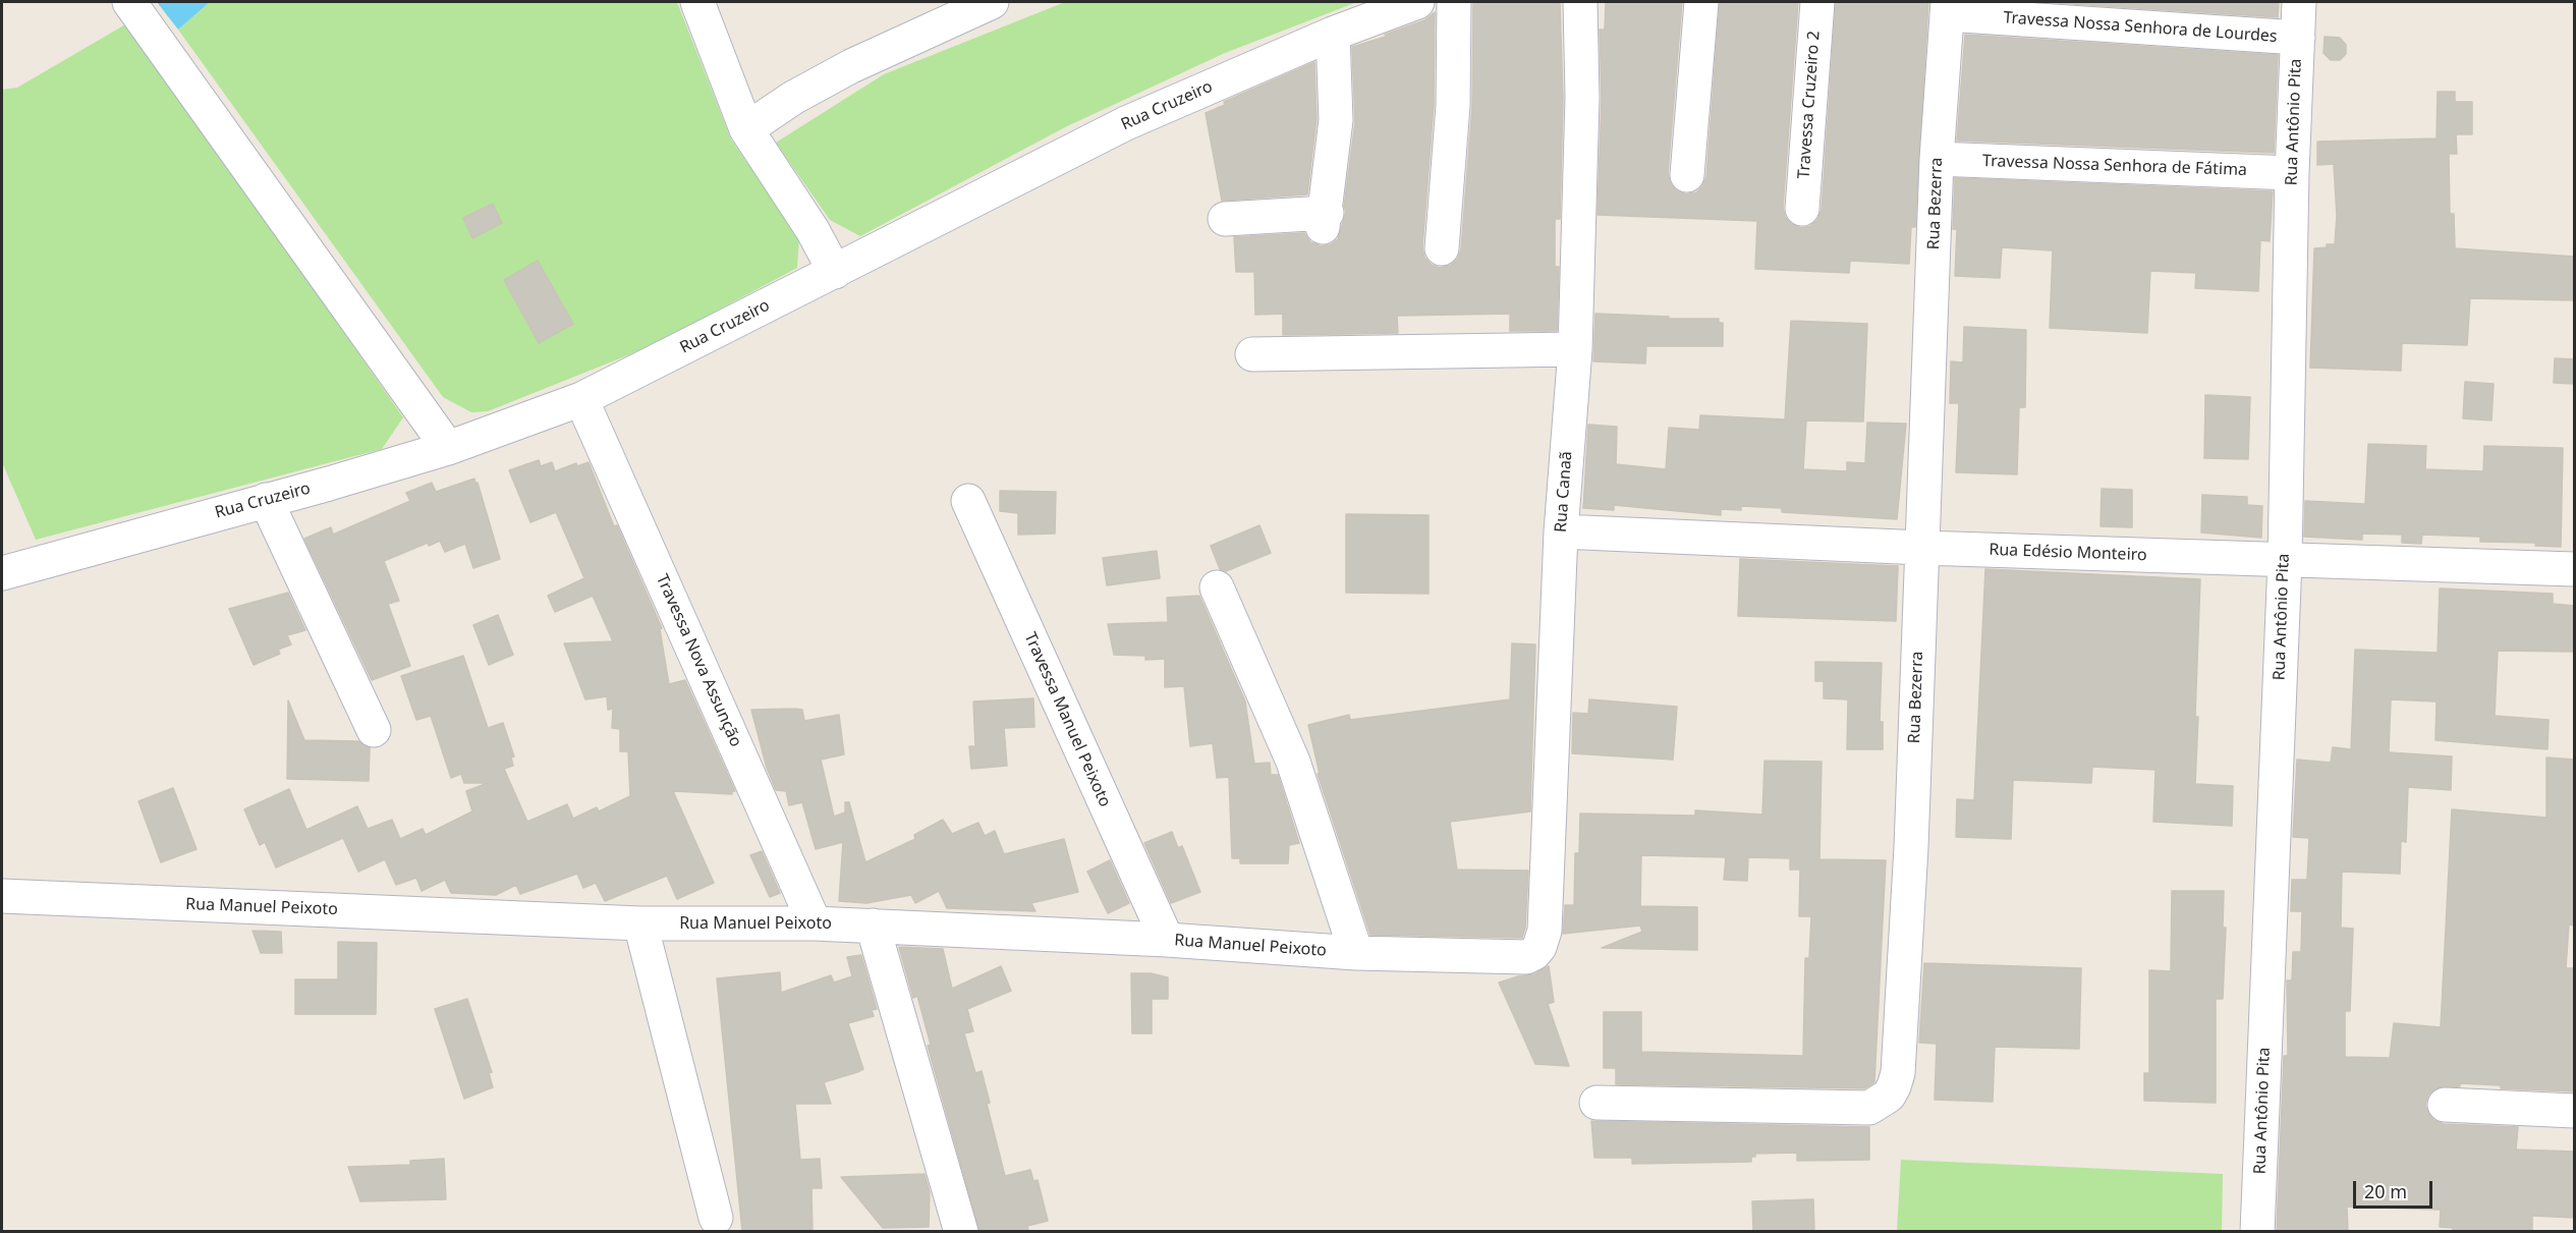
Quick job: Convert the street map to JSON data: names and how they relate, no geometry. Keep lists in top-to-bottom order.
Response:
{
  "streets": {
    "street": [
      "Travessa Nossa Senhora de Lourdes",
      "Travessa Cruzeiro 2",
      "Rua Cruzeiro",
      "Rua Antônio Pita",
      "Travessa Nossa Senhora de Fátima",
      "Rua Bezerra",
      "Rua Canaã",
      "Rua Edésio Monteiro",
      "Travessa Nova Assunção",
      "Travessa Manuel Peixoto",
      "Rua Manuel Peixoto"
    ]
  },
  "crossings": [
    ["Travessa Nossa Senhora de Lourdes", "Rua Antônio Pita"],
    ["Travessa Nossa Senhora de Lourdes", "Rua Bezerra"],
    ["Rua Cruzeiro", "Travessa Nova Assunção"],
    ["Rua Antônio Pita", "Travessa Nossa Senhora de Fátima"],
    ["Rua Antônio Pita", "Rua Edésio Monteiro"],
    ["Travessa Nossa Senhora de Fátima", "Rua Bezerra"],
    ["Rua Bezerra", "Rua Edésio Monteiro"],
    ["Rua Canaã", "Rua Edésio Monteiro"],
    ["Rua Canaã", "Rua Manuel Peixoto"],
    ["Travessa Nova Assunção", "Rua Manuel Peixoto"],
    ["Travessa Manuel Peixoto", "Rua Manuel Peixoto"]
  ],
  "scale_bar": "20 m"
}
